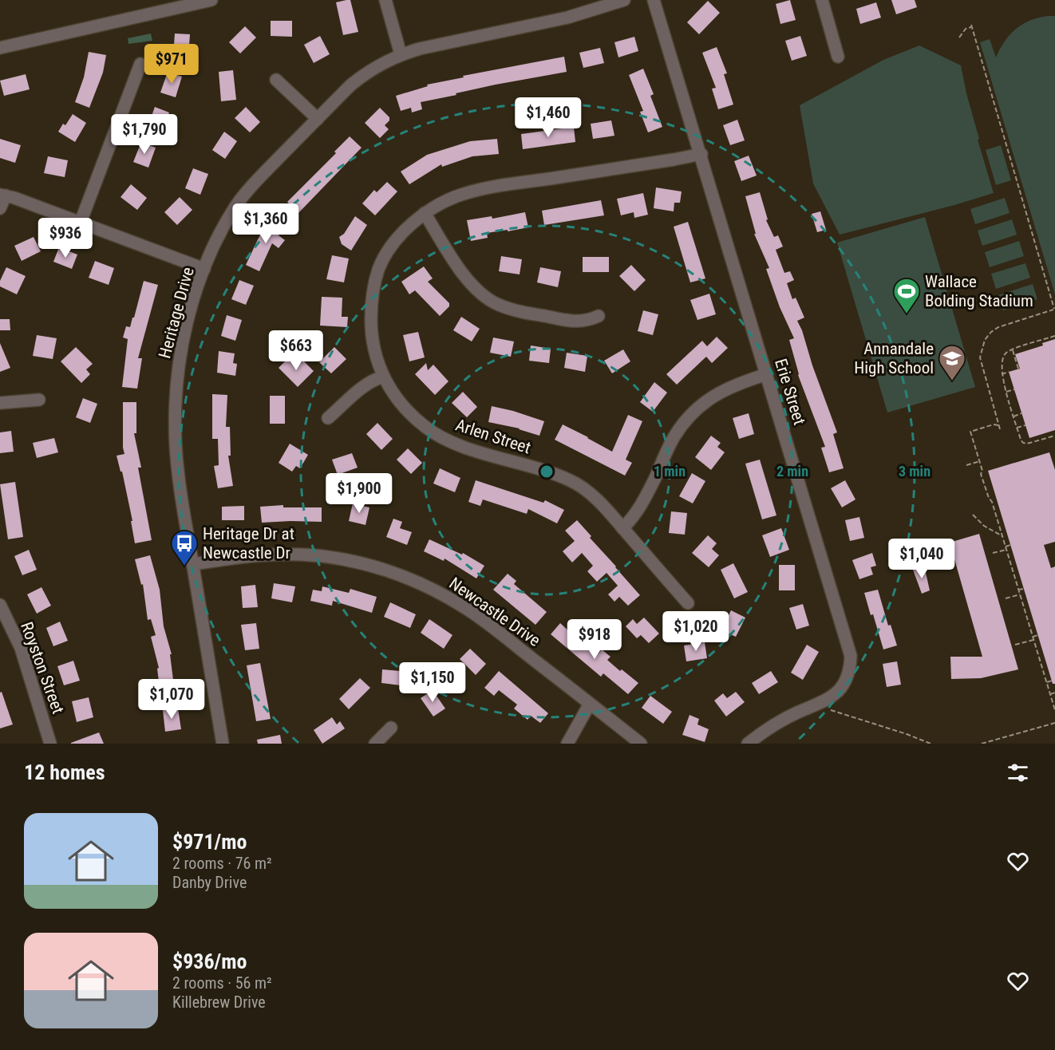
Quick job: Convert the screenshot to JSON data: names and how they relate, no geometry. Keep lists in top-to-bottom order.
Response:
{
  "streets": {
    "street": [
      "Heritage Drive",
      "Erie Street",
      "Arlen Street",
      "Newcastle Drive",
      "Royston Street"
    ]
  },
  "crossings": [
    ["Heritage Drive", "Newcastle Drive"],
    ["Erie Street", "Arlen Street"]
  ],
  "places": {
    "sports": ["Wallace Bolding Stadium"],
    "school or university": ["Annandale High School"],
    "bus stop": ["Heritage Dr at Newcastle Dr"]
  },
  "page": {
    "price": [
      "$971",
      "$1,460",
      "$1,790",
      "$1,360",
      "$936",
      "$663",
      "$1,900",
      "$1,040",
      "$1,020",
      "$918",
      "$1,150",
      "$1,070"
    ],
    "heading": "12 homes",
    "list": [
      {
        "name": "$971/mo",
        "note": "2 rooms · 76 m² · Danby Drive"
      },
      {
        "name": "$936/mo",
        "note": "2 rooms · 56 m² · Killebrew Drive"
      }
    ]
  },
  "rings": ["1 min", "2 min", "3 min"]
}
